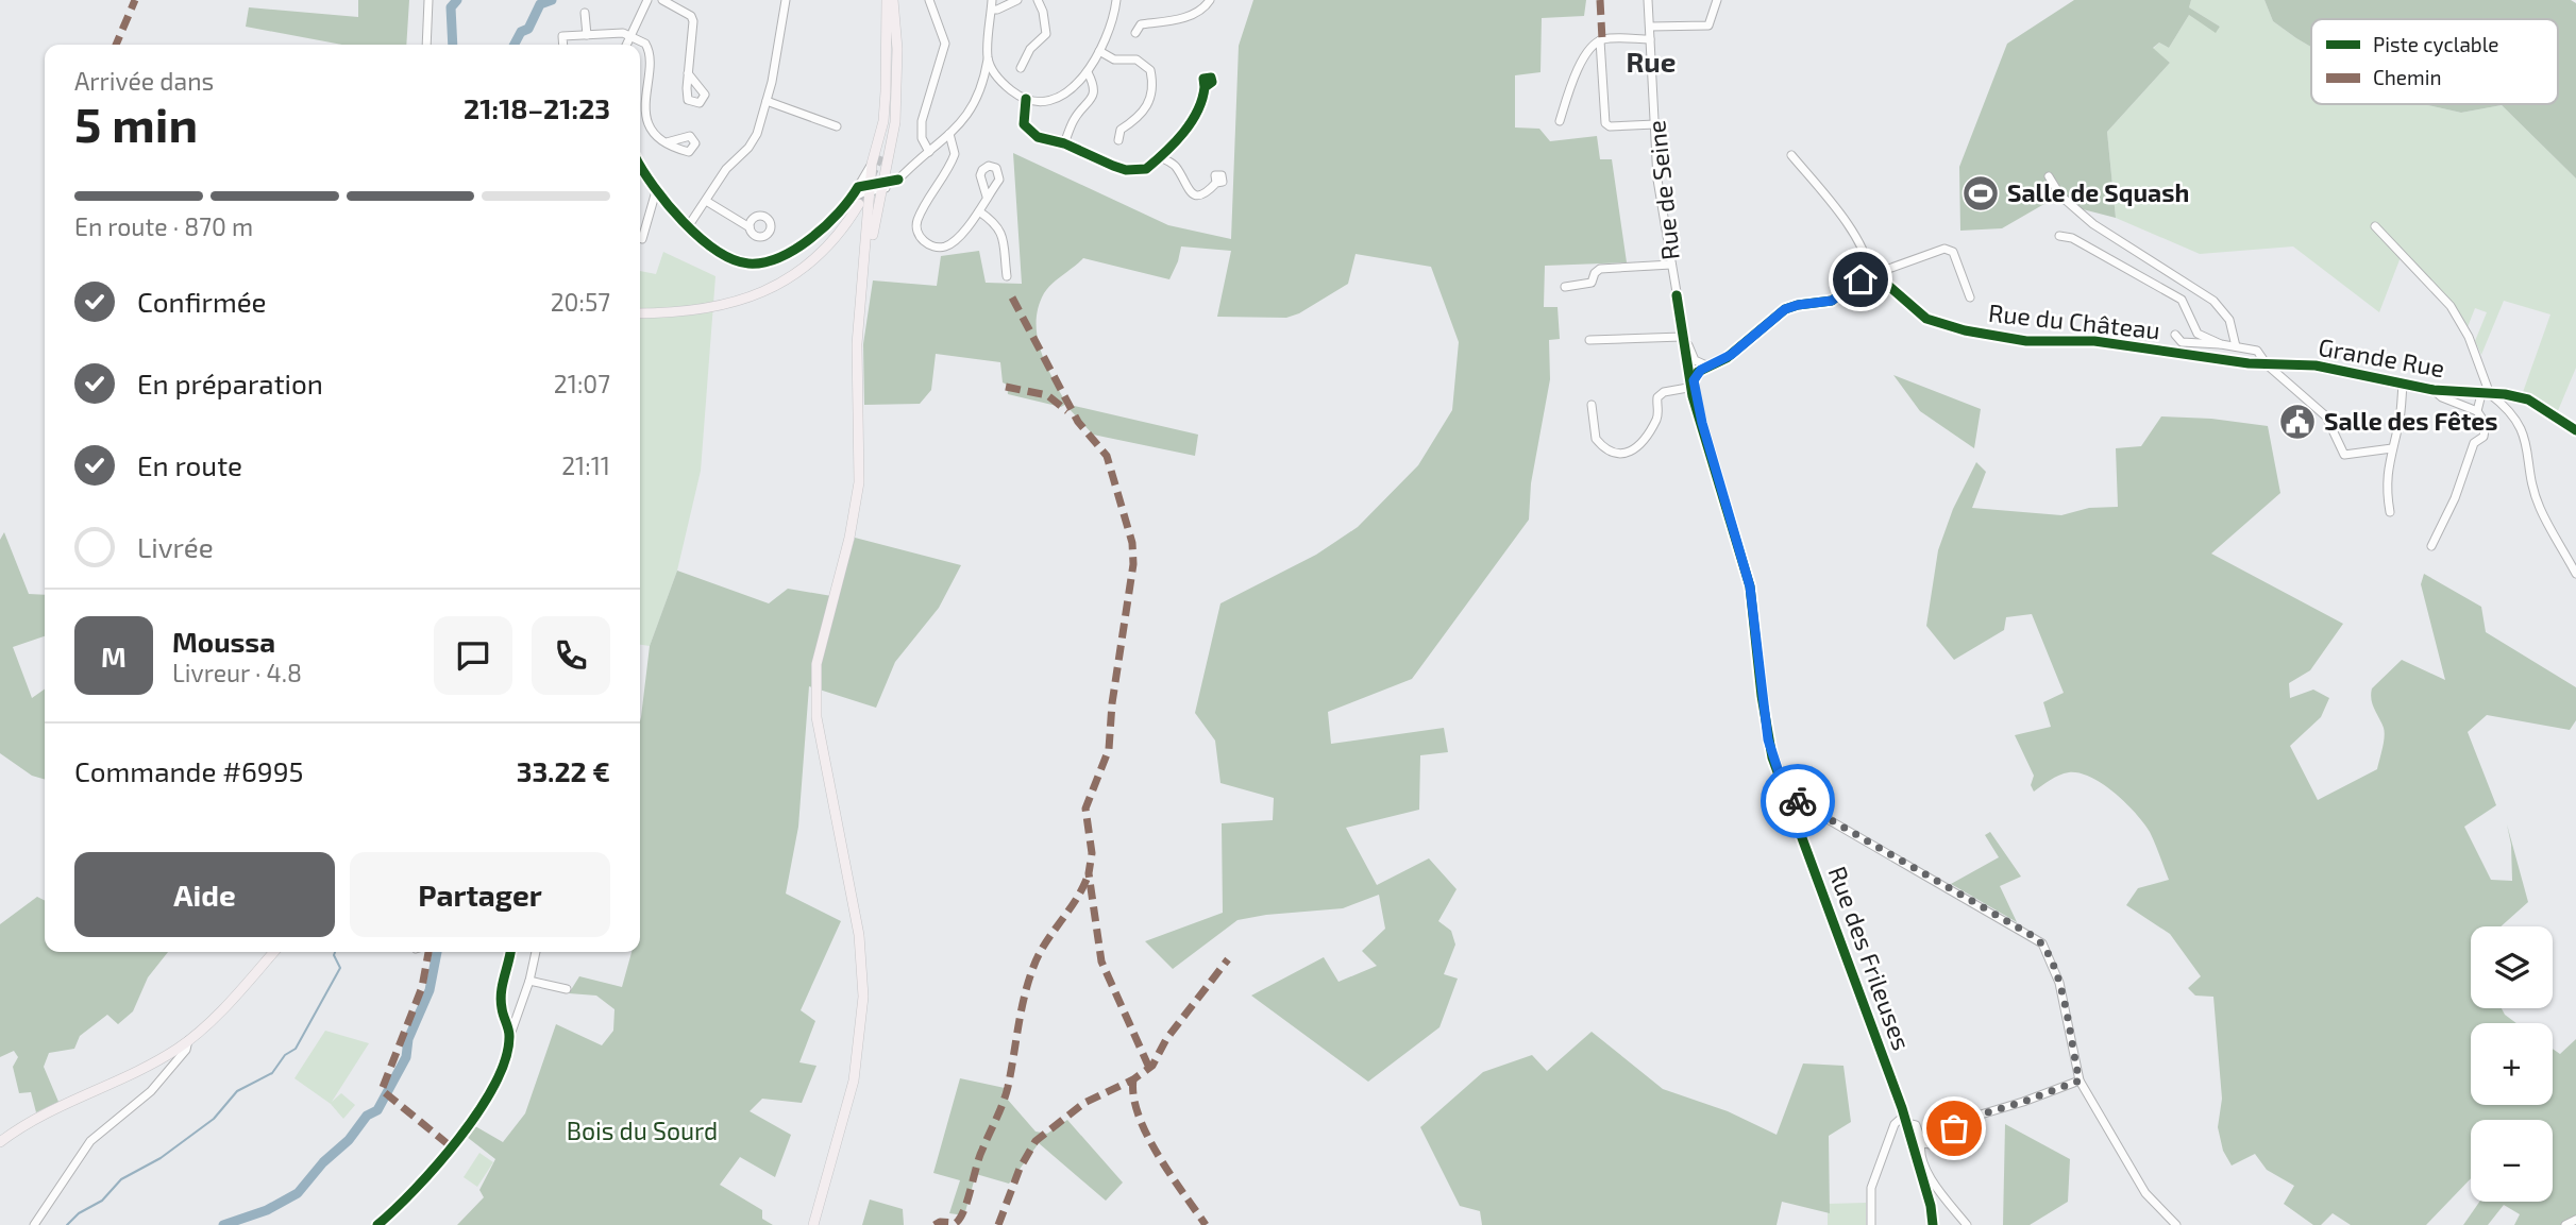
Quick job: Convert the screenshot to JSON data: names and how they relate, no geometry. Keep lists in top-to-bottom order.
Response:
{
  "streets": {
    "street": [
      "Rue de Seine",
      "Rue du Château",
      "Grande Rue",
      "Rue des Frileuses"
    ]
  },
  "crossings": [
    ["Rue de Seine", "Rue des Frileuses"],
    ["Rue du Château", "Grande Rue"]
  ],
  "districts": ["Rue"],
  "parks": ["Bois du Sourd"],
  "places": {
    "sports": ["Salle de Squash"],
    "public building": ["Salle des Fêtes"]
  },
  "legend": ["Piste cyclable", "Chemin"],
  "page": {
    "heading": ["5 min", "Arrivée dans", "21:18–21:23"],
    "panel": [
      "Moussa",
      "Livreur · 4.8",
      "Commande #6995",
      "33.22 €"
    ],
    "bar": "En route · 870 m",
    "list": [
      ["Confirmée", "20:57"],
      ["En préparation", "21:07"],
      ["En route", "21:11"],
      "Livrée"
    ],
    "round": "M",
    "buttons": ["Aide", "Partager"],
    "map_buttons": ["+", "−"]
  }
}
